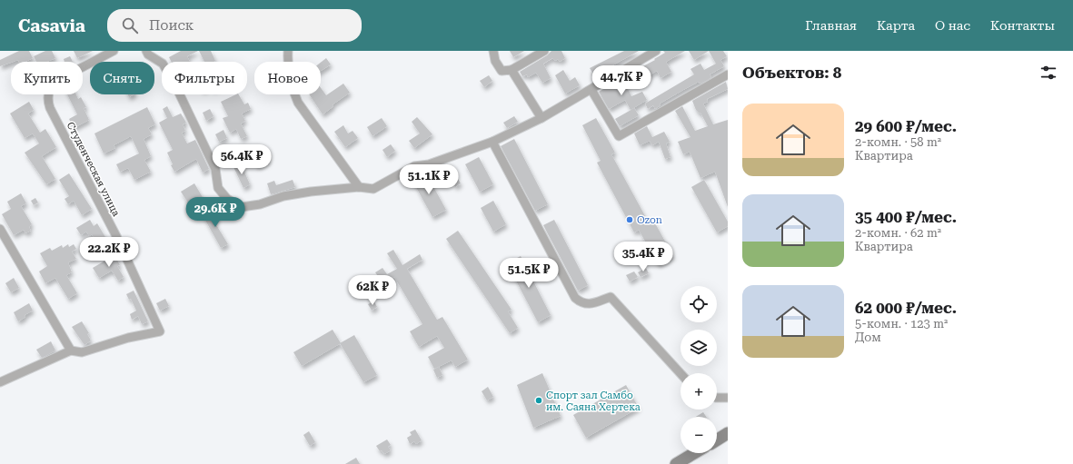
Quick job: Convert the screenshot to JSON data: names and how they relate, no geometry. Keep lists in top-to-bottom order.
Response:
{
  "streets": {
    "street": ["Студенческая улица"]
  },
  "places": ["Ozon", "Спорт зал Самбо им. Саяна Хертека"],
  "page": {
    "header": "Casavia",
    "search": "Поиск",
    "nav": [
      "Главная",
      "Карта",
      "О нас",
      "Контакты"
    ],
    "heading": "Объектов: 8",
    "chip": [
      "Купить",
      "Снять",
      "Фильтры",
      "Новое"
    ],
    "price": [
      "44.7K ₽",
      "56.4K ₽",
      "51.1K ₽",
      "29.6K ₽",
      "22.2K ₽",
      "35.4K ₽",
      "51.5K ₽",
      "62K ₽"
    ],
    "list": [
      {
        "name": "29 600 ₽/мес.",
        "note": "2-комн. · 58 m² · Квартира"
      },
      {
        "name": "35 400 ₽/мес.",
        "note": "2-комн. · 62 m² · Квартира"
      },
      {
        "name": "62 000 ₽/мес.",
        "note": "5-комн. · 123 m² · Дом"
      }
    ],
    "map_buttons": ["+", "−"]
  }
}
